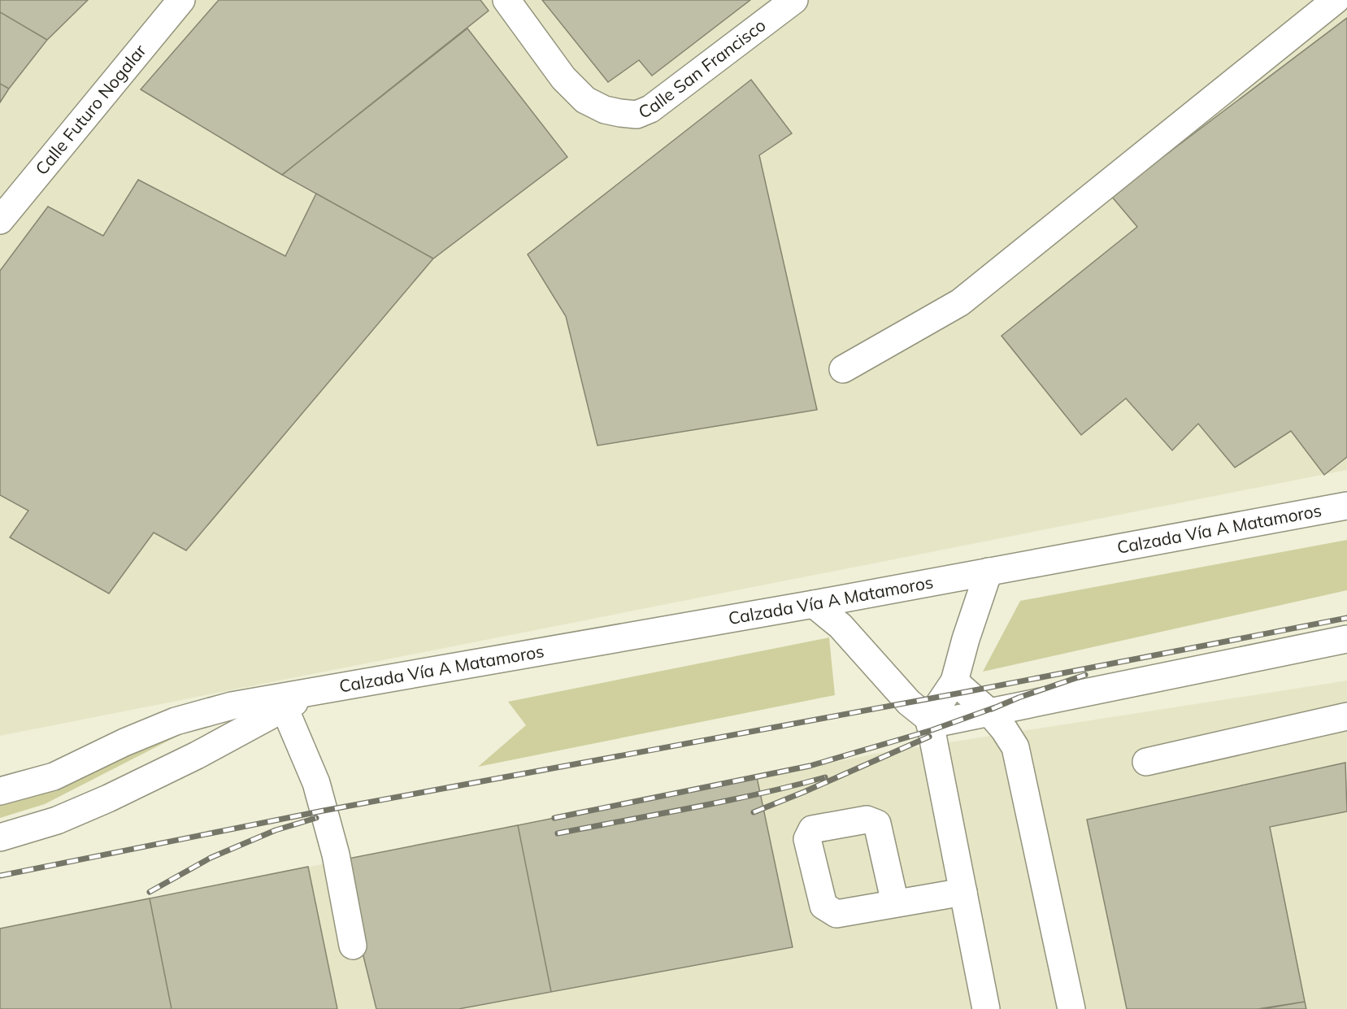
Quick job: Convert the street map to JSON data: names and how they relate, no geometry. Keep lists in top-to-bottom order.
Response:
{
  "streets": {
    "street": ["Calle San Francisco", "Calle Futuro Nogalar", "Calzada Vía A Matamoros"]
  }
}
